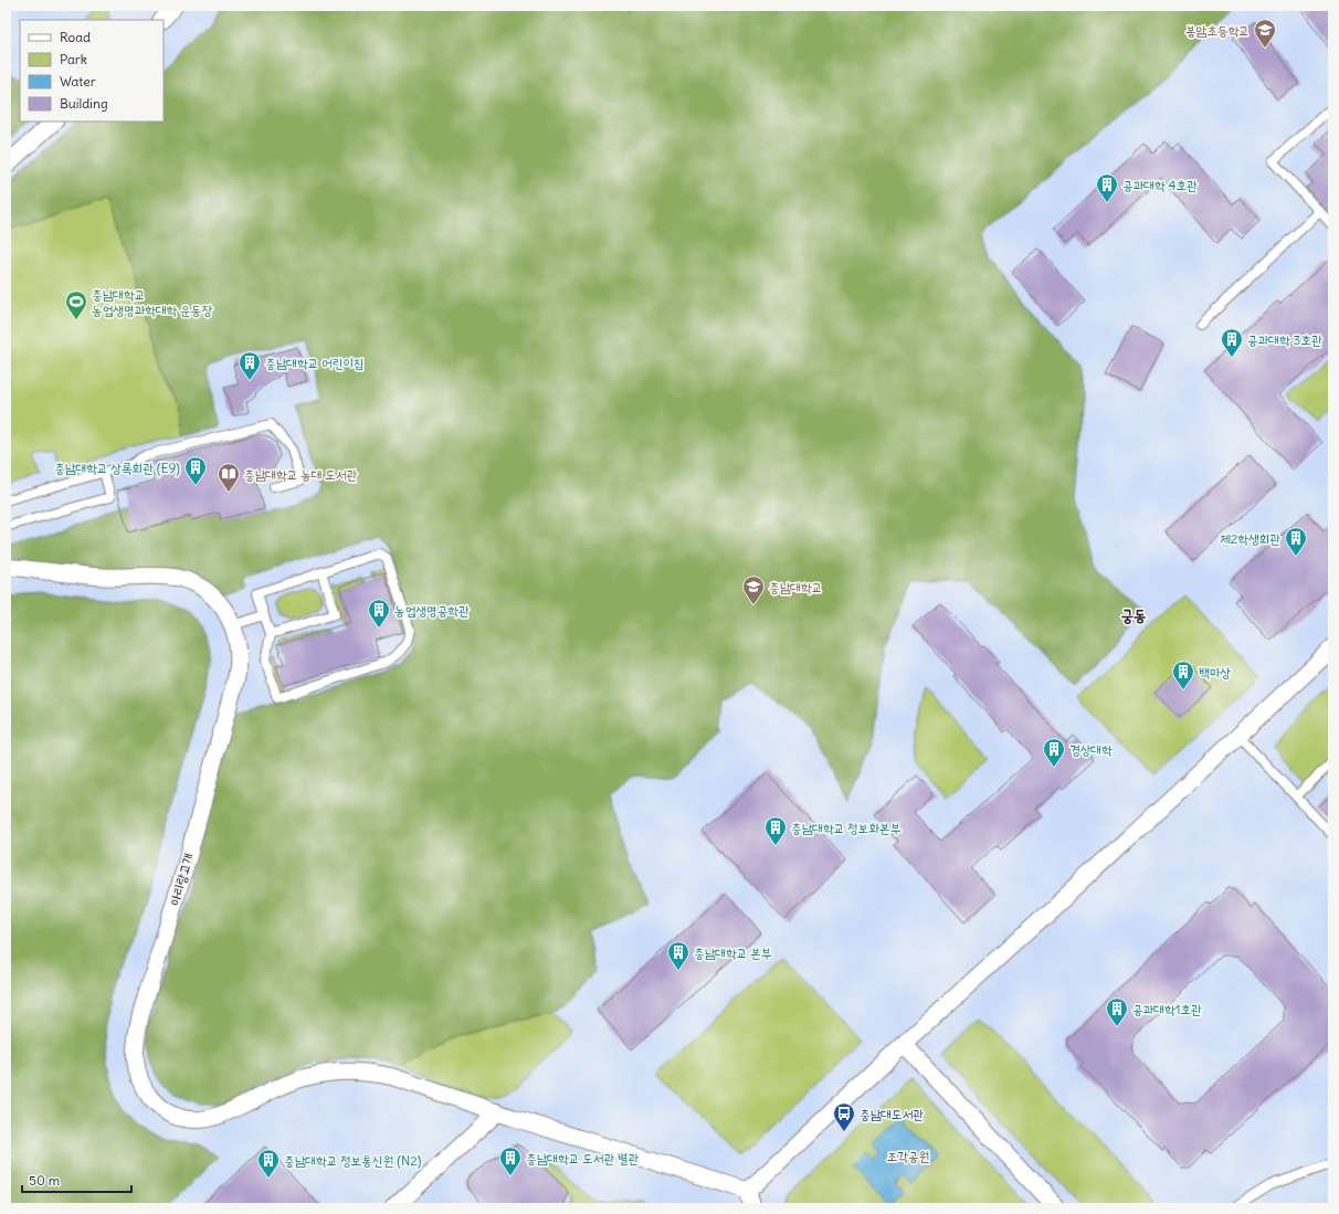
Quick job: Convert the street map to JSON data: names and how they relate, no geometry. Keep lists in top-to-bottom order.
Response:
{
  "streets": {
    "street": ["아리랑고개"]
  },
  "districts": ["궁동"],
  "parks": ["조각공원"],
  "places": {
    "school or university": ["봉암초등학교", "충남대학교"],
    "building": [
      "공과대학 4호관",
      "공과대학 3호관",
      "충남대학교 어린이집",
      "충남대학교 상록회관 (E9)",
      "제2학생회관",
      "농업생명공학관",
      "백마상",
      "경상대학",
      "충남대학교 정보화본부",
      "충남대학교 본부",
      "공과대학1호관",
      "충남대학교 도서관 별관",
      "충남대학교 정보통신원 (N2)"
    ],
    "sports": ["충남대학교 농업생명과학대학 운동장"],
    "library": ["충남대학교 농대 도서관"],
    "bus stop": ["충남대도서관"]
  },
  "legend": [
    "Road",
    "Park",
    "Water",
    "Building"
  ],
  "scale_bar": "50 m"
}
